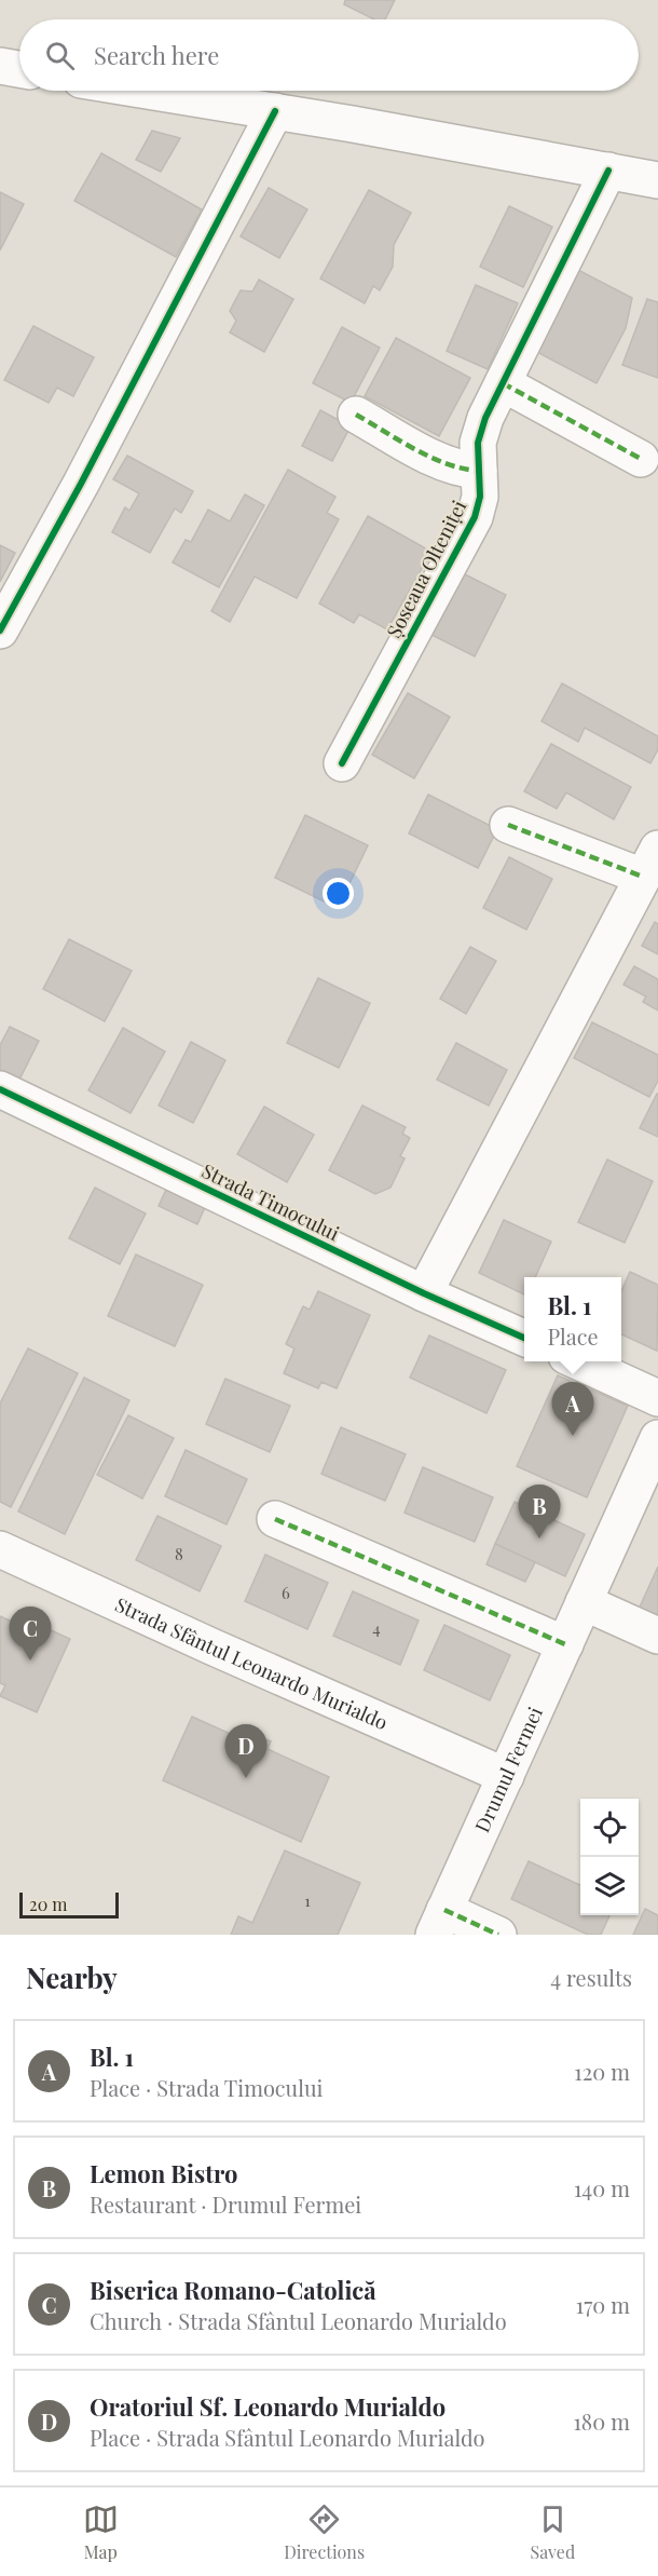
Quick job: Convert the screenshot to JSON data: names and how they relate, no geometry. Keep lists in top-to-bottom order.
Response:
{
  "streets": {
    "street": [
      "Șoseaua Olteniței",
      "Strada Timocului",
      "Strada Sfântul Leonardo Murialdo",
      "Drumul Fermei"
    ]
  },
  "crossings": [
    ["Strada Sfântul Leonardo Murialdo", "Drumul Fermei"]
  ],
  "house_numbers": [
    "8",
    "6",
    "4",
    "1"
  ],
  "scale_bar": "20 m",
  "page": {
    "search": "Search here",
    "popup": ["Bl. 1", "Place"],
    "pins": [
      "A",
      "B",
      "C",
      "D"
    ],
    "scale": "20 m",
    "heading": ["Nearby", "4 results"],
    "list": [
      {
        "mark": "A",
        "name": "Bl. 1",
        "note": "Place · Strada Timocului",
        "value": "120 m"
      },
      {
        "mark": "B",
        "name": "Lemon Bistro",
        "note": "Restaurant · Drumul Fermei",
        "value": "140 m"
      },
      {
        "mark": "C",
        "name": "Biserica Romano-Catolică",
        "note": "Church · Strada Sfântul Leonardo Murialdo",
        "value": "170 m"
      },
      {
        "mark": "D",
        "name": "Oratoriul Sf. Leonardo Murialdo",
        "note": "Place · Strada Sfântul Leonardo Murialdo",
        "value": "180 m"
      }
    ],
    "nav": ["Map", "Directions", "Saved"]
  }
}
